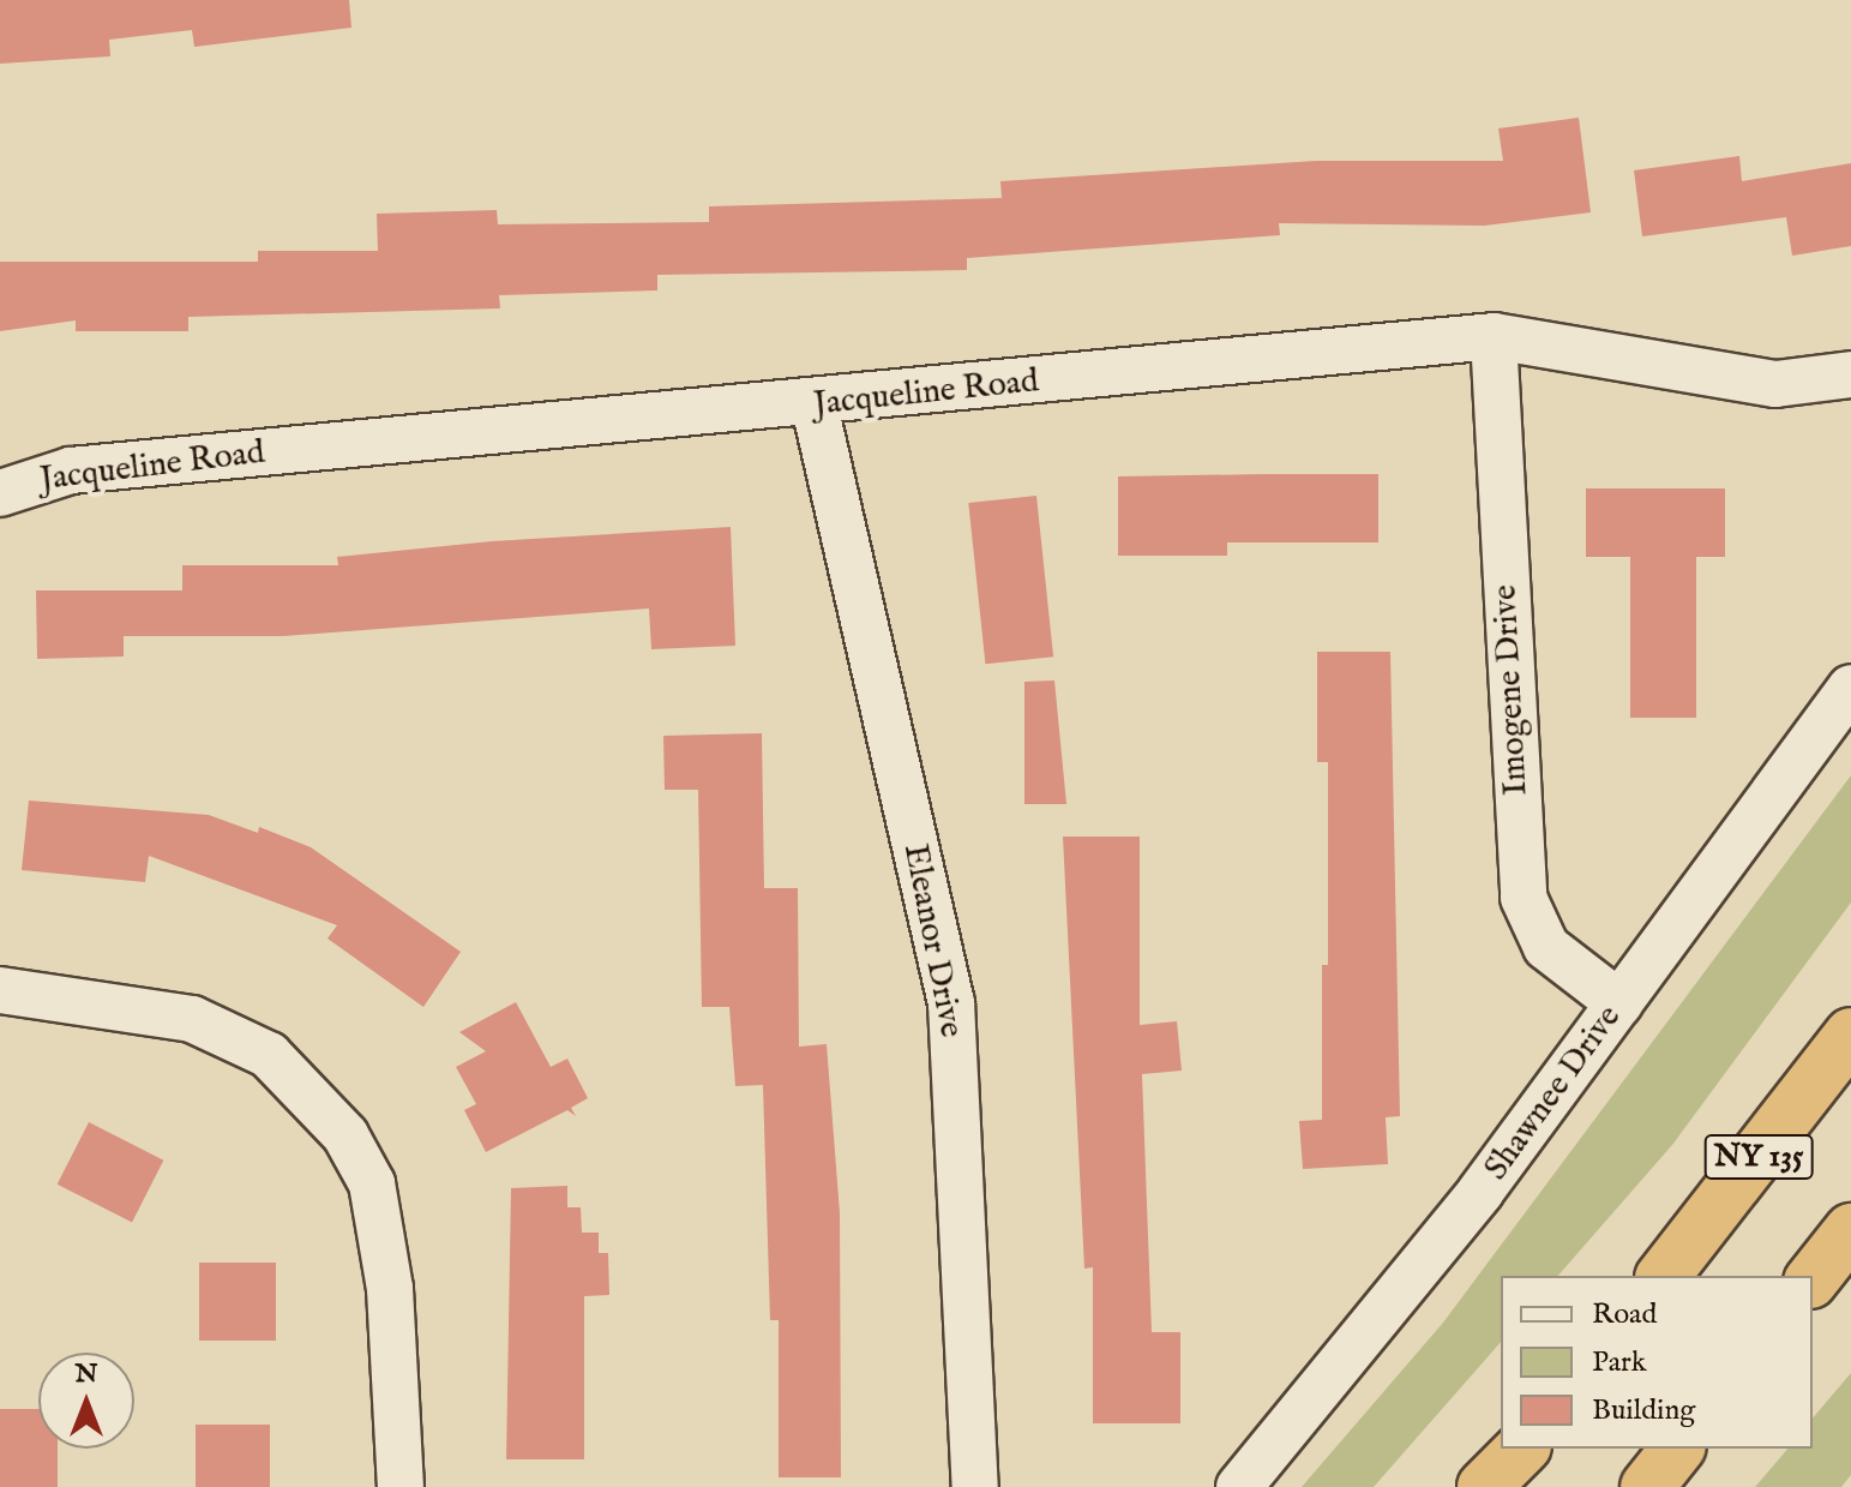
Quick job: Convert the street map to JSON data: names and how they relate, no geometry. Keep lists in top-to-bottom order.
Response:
{
  "streets": {
    "highway": ["NY 135"],
    "street": [
      "Jacqueline Road",
      "Imogene Drive",
      "Eleanor Drive",
      "Shawnee Drive"
    ]
  },
  "crossings": [
    ["Jacqueline Road", "Imogene Drive"],
    ["Jacqueline Road", "Eleanor Drive"],
    ["Imogene Drive", "Shawnee Drive"]
  ],
  "legend": ["Road", "Park", "Building"],
  "north": "top"
}
